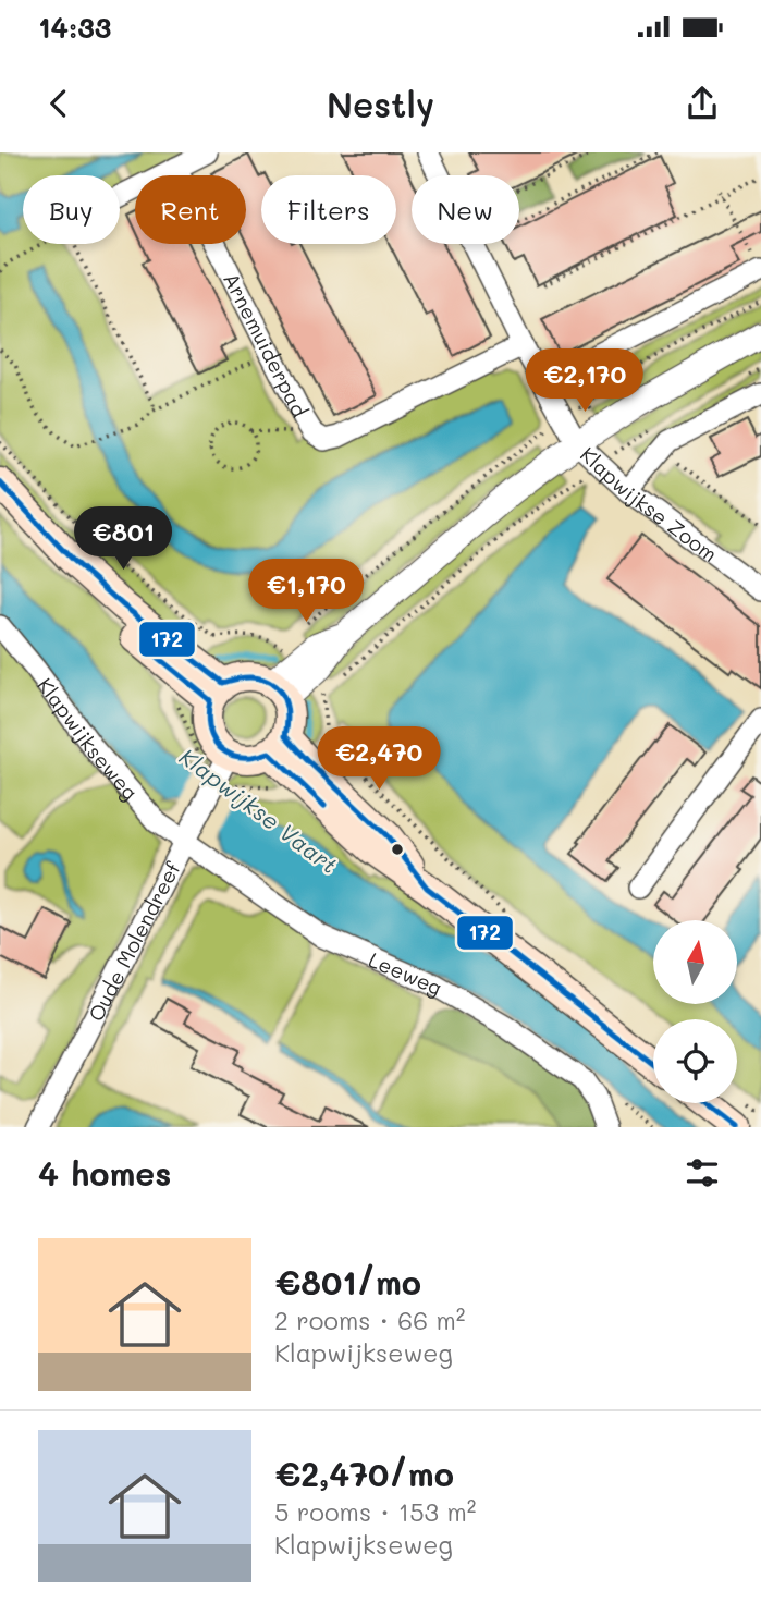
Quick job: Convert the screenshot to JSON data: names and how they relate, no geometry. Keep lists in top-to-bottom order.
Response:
{
  "streets": {
    "street": [
      "Arnemuiderpad",
      "Klapwijkse Zoom",
      "Klapwijkseweg",
      "Oude Molendreef",
      "Leeweg"
    ]
  },
  "crossings": [
    ["Arnemuiderpad", "Klapwijkse Zoom"],
    ["Klapwijkseweg", "Oude Molendreef"],
    ["Klapwijkseweg", "Leeweg"],
    ["Oude Molendreef", "Leeweg"]
  ],
  "water": ["Klapwijkse Vaart"],
  "lines": ["transit line 172"],
  "north": "top",
  "page": {
    "status": "14:33",
    "header": "Nestly",
    "chip": [
      "Buy",
      "Rent",
      "Filters",
      "New"
    ],
    "price": [
      "€2,170",
      "€801",
      "€1,170",
      "€2,470"
    ],
    "heading": "4 homes",
    "list": [
      {
        "name": "€801/mo",
        "note": "2 rooms · 66 m² · Klapwijkseweg"
      },
      {
        "name": "€2,470/mo",
        "note": "5 rooms · 153 m² · Klapwijkseweg"
      }
    ]
  }
}
